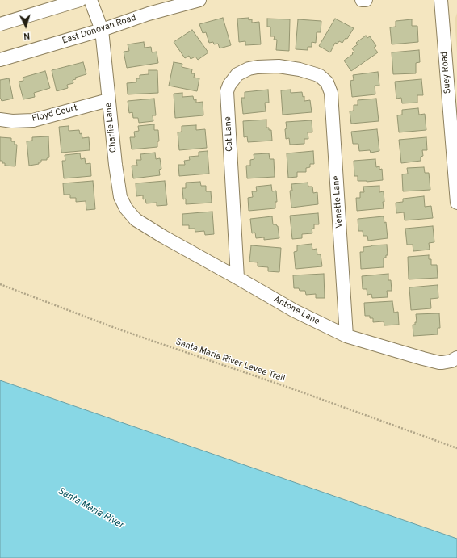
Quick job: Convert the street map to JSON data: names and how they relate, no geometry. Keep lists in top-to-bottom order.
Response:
{
  "streets": {
    "street": [
      "East Donovan Road",
      "Suey Road",
      "Floyd Court",
      "Charlie Lane",
      "Cat Lane",
      "Venette Lane",
      "Antone Lane"
    ],
    "path": ["Santa Maria River Levee Trail"]
  },
  "crossings": [
    ["East Donovan Road", "Charlie Lane"],
    ["Floyd Court", "Charlie Lane"],
    ["Charlie Lane", "Antone Lane"],
    ["Cat Lane", "Venette Lane"],
    ["Cat Lane", "Antone Lane"],
    ["Venette Lane", "Antone Lane"]
  ],
  "water": ["Santa Maria River"],
  "north": "bottom"
}
